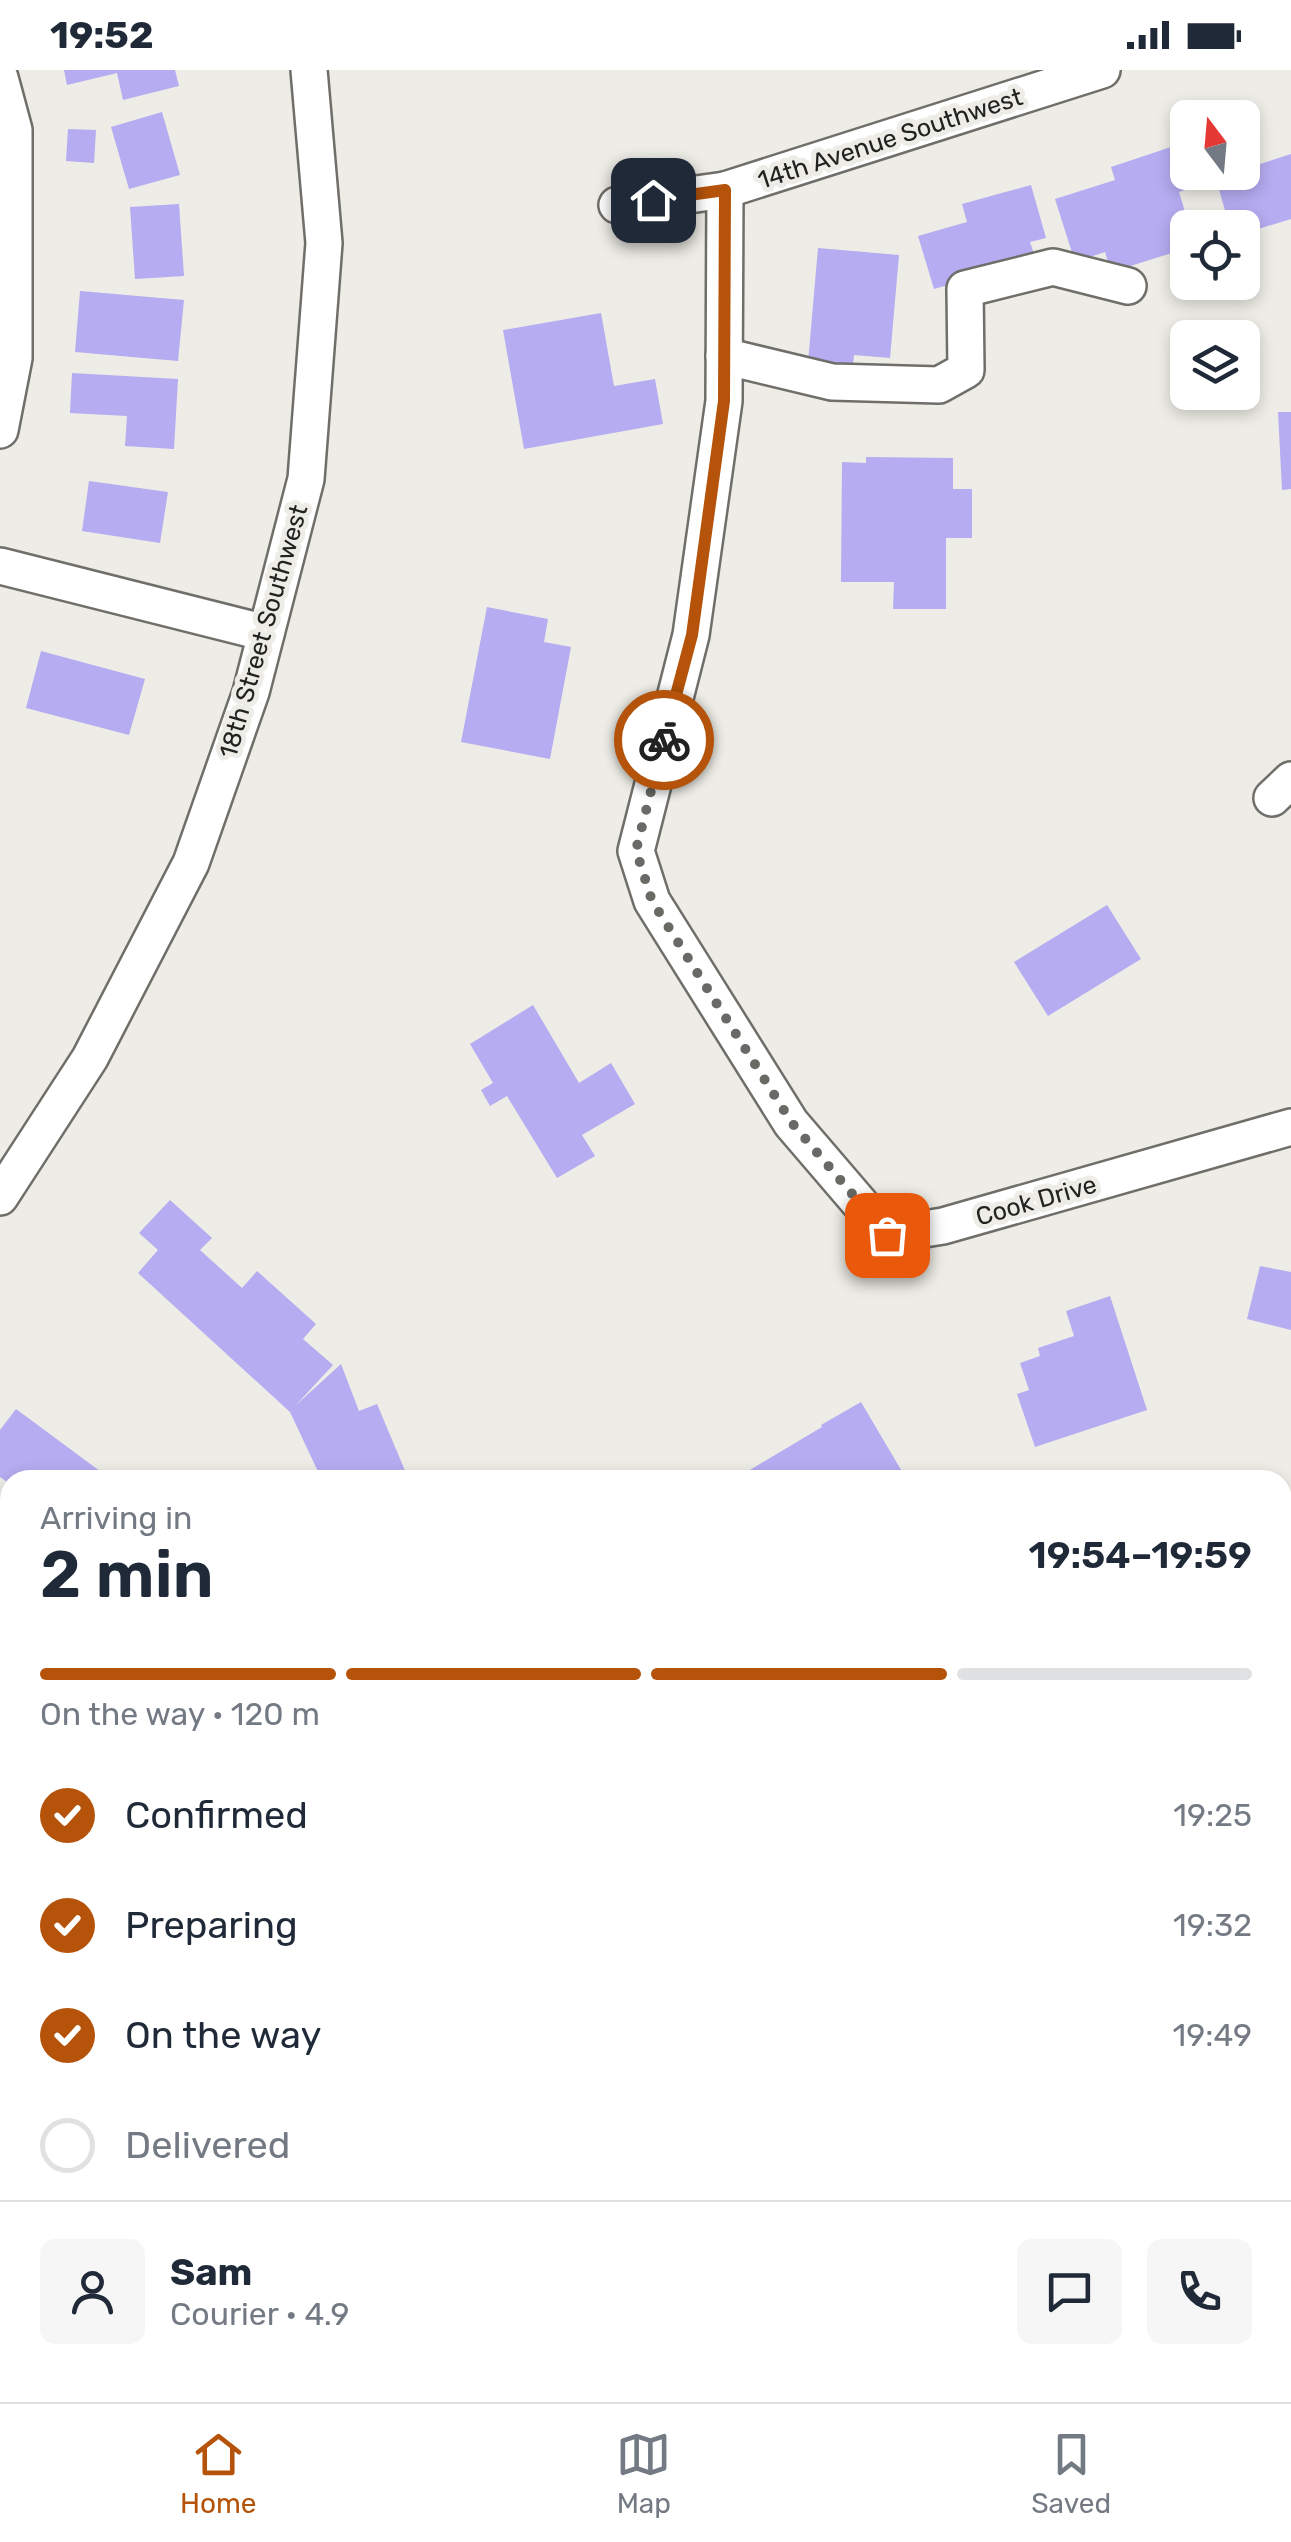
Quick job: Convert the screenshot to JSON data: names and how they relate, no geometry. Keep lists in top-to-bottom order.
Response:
{
  "streets": {
    "street": ["14th Avenue Southwest", "18th Street Southwest", "Cook Drive"]
  },
  "crossings": [
    ["14th Avenue Southwest", "Cook Drive"]
  ],
  "north": "top",
  "page": {
    "status": "19:52",
    "heading": ["2 min", "Arriving in", "19:54–19:59"],
    "panel": ["Sam", "Courier · 4.9"],
    "bar": "On the way · 120 m",
    "list": [
      ["Confirmed", "19:25"],
      ["Preparing", "19:32"],
      ["On the way", "19:49"],
      "Delivered"
    ],
    "tabs": ["Home", "Map", "Saved"]
  }
}
